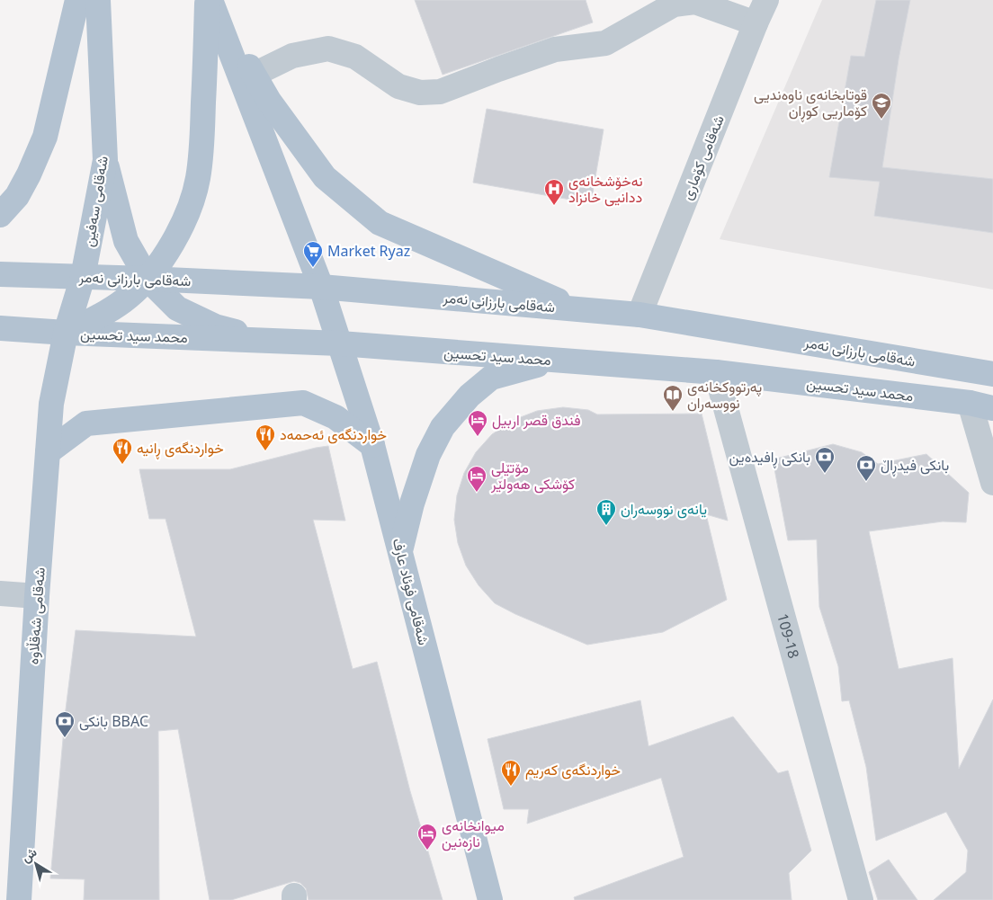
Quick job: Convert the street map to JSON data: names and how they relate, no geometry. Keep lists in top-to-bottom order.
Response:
{
  "streets": {
    "main road": [
      "شەقامی سەفین",
      "شەقامی بارزانی نەمر",
      "محمد سید تحسین",
      "شەقامی فوئاد عارف",
      "شەقامی شەقڵاوە"
    ],
    "street": ["شەقامی کۆماری", "109-18"]
  },
  "crossings": [
    ["شەقامی کۆماری", "شەقامی بارزانی نەمر"],
    ["شەقامی سەفین", "شەقامی بارزانی نەمر"],
    ["شەقامی سەفین", "محمد سید تحسین"],
    ["شەقامی سەفین", "شەقامی شەقڵاوە"],
    ["شەقامی بارزانی نەمر", "شەقامی فوئاد عارف"],
    ["محمد سید تحسین", "شەقامی فوئاد عارف"],
    ["محمد سید تحسین", "شەقامی شەقڵاوە"],
    ["محمد سید تحسین", "109-18"]
  ],
  "places": {
    "school or university": ["قوتابخانەی ناوەندیی کۆماریی کوڕان"],
    "hospital": ["نەخۆشخانەی ددانیی خانزاد"],
    "supermarket": ["Market Ryaz"],
    "library": ["پەرتووکخانەی نووسەران"],
    "hotel": ["فندق قصر اربيل", "مۆتێلی کۆشکی ھەولێر", "میوانخانەی نازەنین"],
    "restaurant": ["خواردنگەی ئەحمەد", "خواردنگەی ڕانیە", "خواردنگەی کەریم"],
    "bank": ["بانكی ڕافیدەین", "بانکی فیدڕاڵ", "بانکی BBAC"],
    "building": ["یانەی نووسەران"]
  },
  "north": "top left"
}
